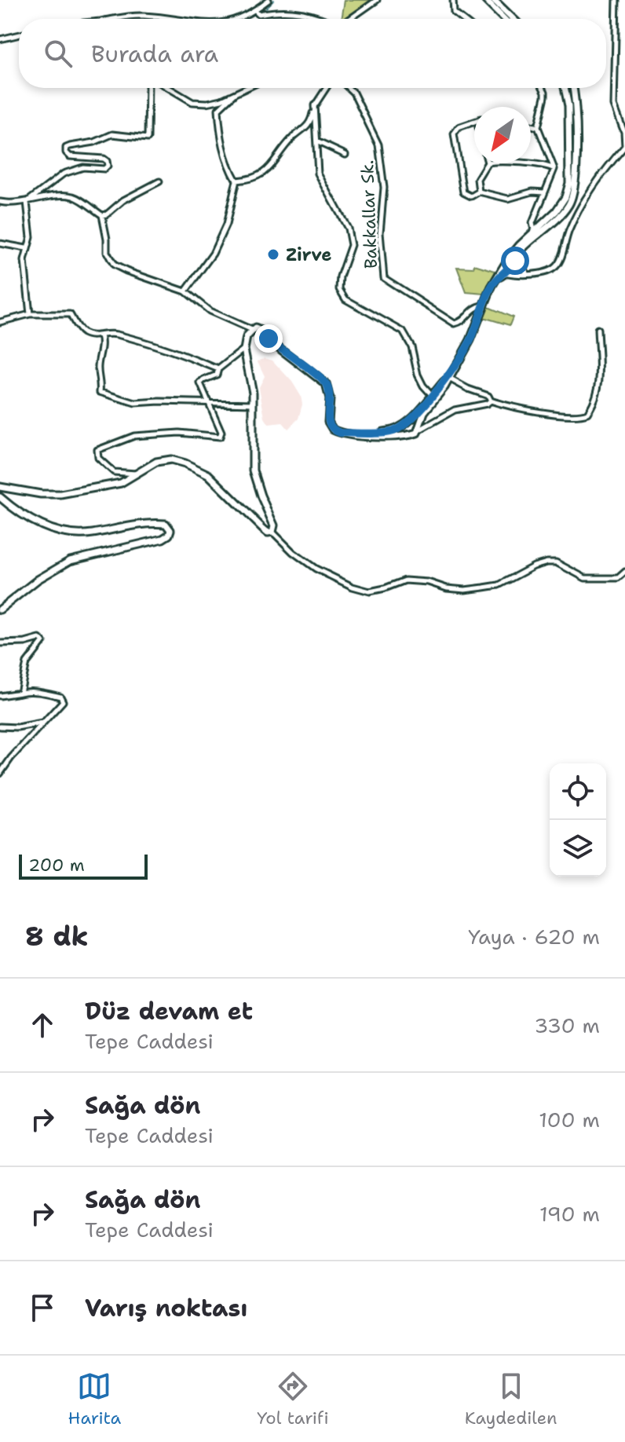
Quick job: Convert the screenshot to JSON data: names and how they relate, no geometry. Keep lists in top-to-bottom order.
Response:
{
  "streets": {
    "street": ["Bakkallar Sk."]
  },
  "places": ["Zirve"],
  "scale_bar": "200 m",
  "north": "bottom left",
  "page": {
    "search": "Burada ara",
    "scale": "200 m",
    "heading": ["8 dk", "Yaya · 620 m"],
    "list": [
      ["Düz devam et", "Tepe Caddesi", "330 m"],
      ["Sağa dön", "Tepe Caddesi", "100 m"],
      ["Sağa dön", "Tepe Caddesi", "190 m"],
      "Varış noktası"
    ],
    "nav": ["Harita", "Yol tarifi", "Kaydedilen"]
  }
}
